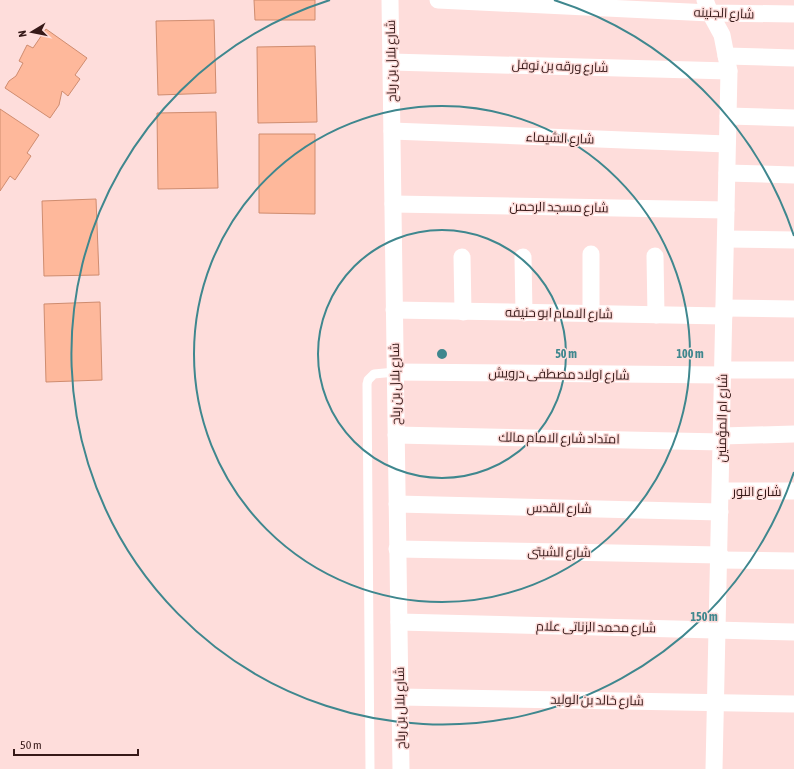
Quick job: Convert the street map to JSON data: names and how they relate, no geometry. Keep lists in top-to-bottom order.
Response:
{
  "streets": {
    "street": [
      "شارع الجنينه",
      "شارع بلال بن رباح",
      "شارع ورقه بن نوفل",
      "شارع الشيماء",
      "شارع مسجد الرحمن",
      "شارع الامام ابو حنيفه",
      "شارع اولاد مصطفى درويش",
      "شارع ام المؤمنين",
      "امتداد شارع الامام مالك",
      "شارع النور",
      "شارع القدس",
      "شارع الشبتى",
      "شارع محمد الزناتى علام",
      "شارع خالد بن الوليد"
    ]
  },
  "crossings": [
    ["شارع الجنينه", "شارع ام المؤمنين"],
    ["شارع بلال بن رباح", "شارع ورقه بن نوفل"],
    ["شارع بلال بن رباح", "شارع الشيماء"],
    ["شارع بلال بن رباح", "شارع مسجد الرحمن"],
    ["شارع بلال بن رباح", "شارع الامام ابو حنيفه"],
    ["شارع بلال بن رباح", "شارع اولاد مصطفى درويش"],
    ["شارع بلال بن رباح", "امتداد شارع الامام مالك"],
    ["شارع بلال بن رباح", "شارع القدس"],
    ["شارع بلال بن رباح", "شارع الشبتى"],
    ["شارع بلال بن رباح", "شارع محمد الزناتى علام"],
    ["شارع بلال بن رباح", "شارع خالد بن الوليد"],
    ["شارع ورقه بن نوفل", "شارع ام المؤمنين"],
    ["شارع الشيماء", "شارع ام المؤمنين"],
    ["شارع مسجد الرحمن", "شارع ام المؤمنين"],
    ["شارع الامام ابو حنيفه", "شارع ام المؤمنين"],
    ["شارع اولاد مصطفى درويش", "شارع ام المؤمنين"],
    ["شارع ام المؤمنين", "امتداد شارع الامام مالك"],
    ["شارع ام المؤمنين", "شارع النور"],
    ["شارع ام المؤمنين", "شارع القدس"],
    ["شارع ام المؤمنين", "شارع الشبتى"],
    ["شارع ام المؤمنين", "شارع محمد الزناتى علام"],
    ["شارع ام المؤمنين", "شارع خالد بن الوليد"]
  ],
  "scale_bar": "50 m",
  "north": "left",
  "rings": ["50 m", "100 m", "150 m"]
}
